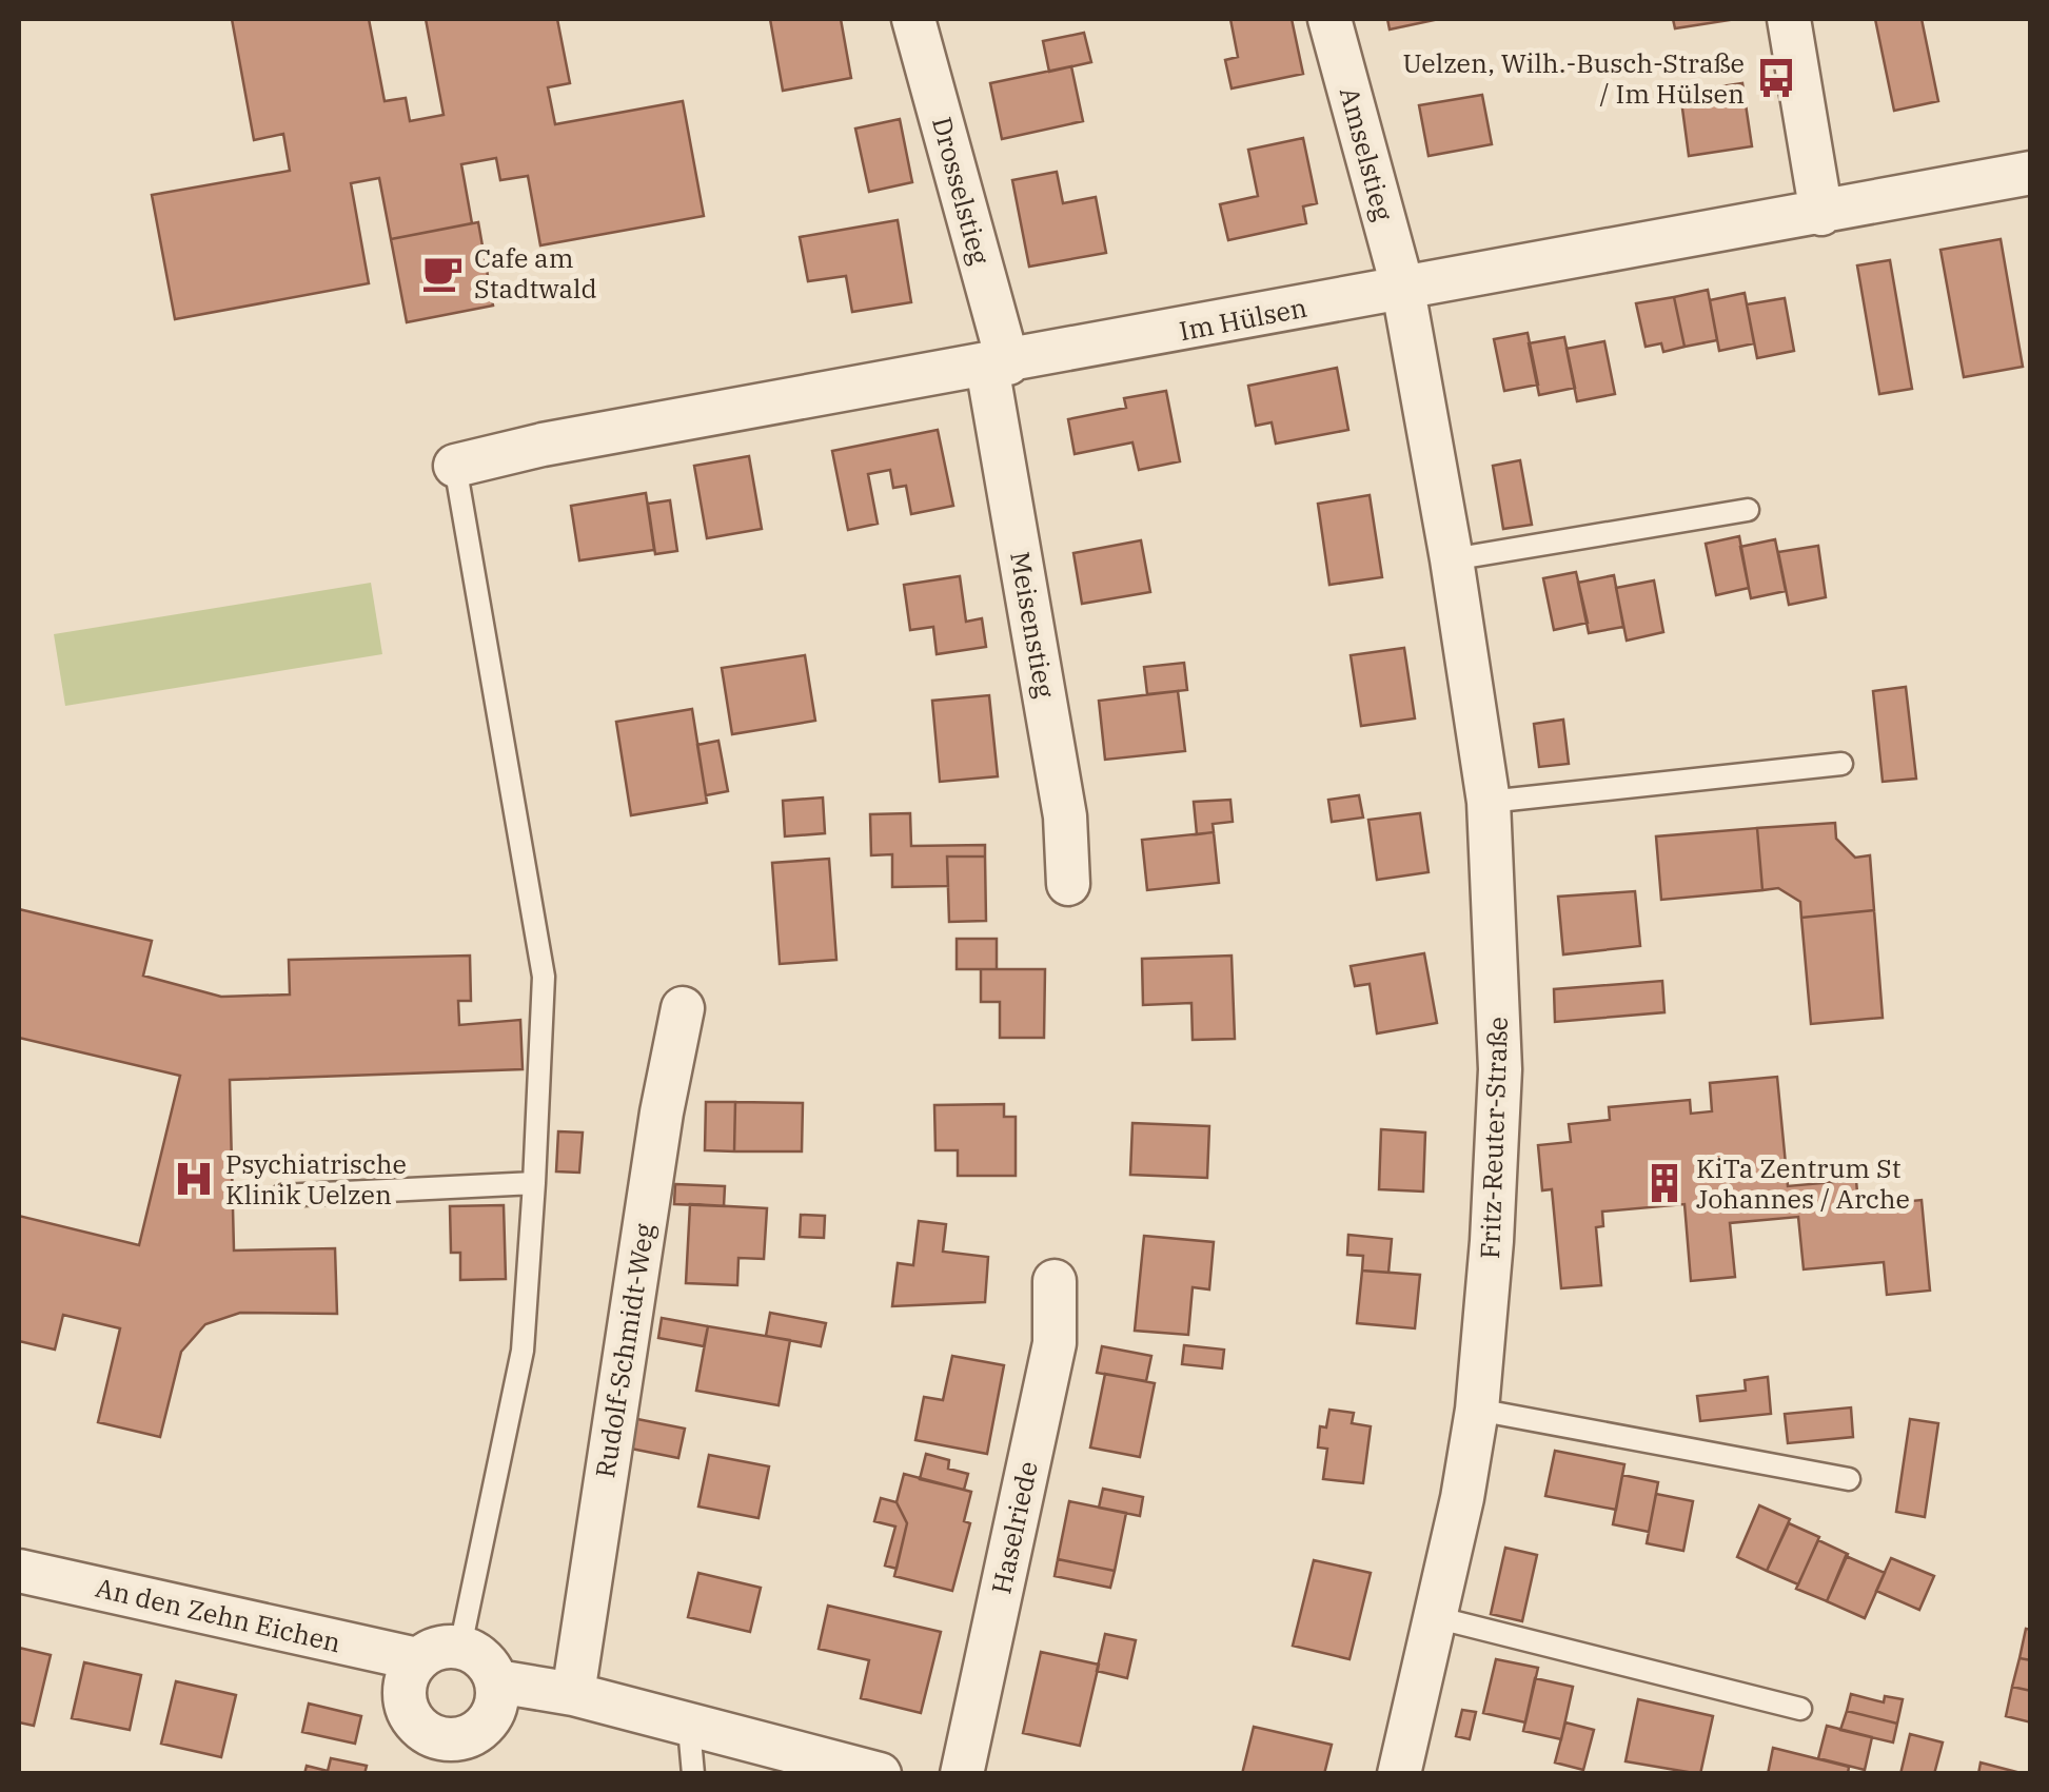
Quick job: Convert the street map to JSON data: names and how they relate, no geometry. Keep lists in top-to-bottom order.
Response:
{
  "streets": {
    "street": [
      "Amselstieg",
      "Drosselstieg",
      "Im Hülsen",
      "Meisenstieg",
      "Fritz-Reuter-Straße",
      "Rudolf-Schmidt-Weg",
      "Haselriede",
      "An den Zehn Eichen"
    ]
  },
  "crossings": [
    ["Amselstieg", "Im Hülsen"],
    ["Amselstieg", "Fritz-Reuter-Straße"],
    ["Drosselstieg", "Im Hülsen"],
    ["Drosselstieg", "Meisenstieg"],
    ["Im Hülsen", "Meisenstieg"],
    ["Im Hülsen", "Fritz-Reuter-Straße"]
  ],
  "places": {
    "bus stop": ["Uelzen, Wilh.-Busch-Straße / Im Hülsen"],
    "cafe": ["Cafe am Stadtwald"],
    "hospital": ["Psychiatrische Klinik Uelzen"],
    "building": ["KiTa Zentrum St Johannes / Arche"]
  }
}
